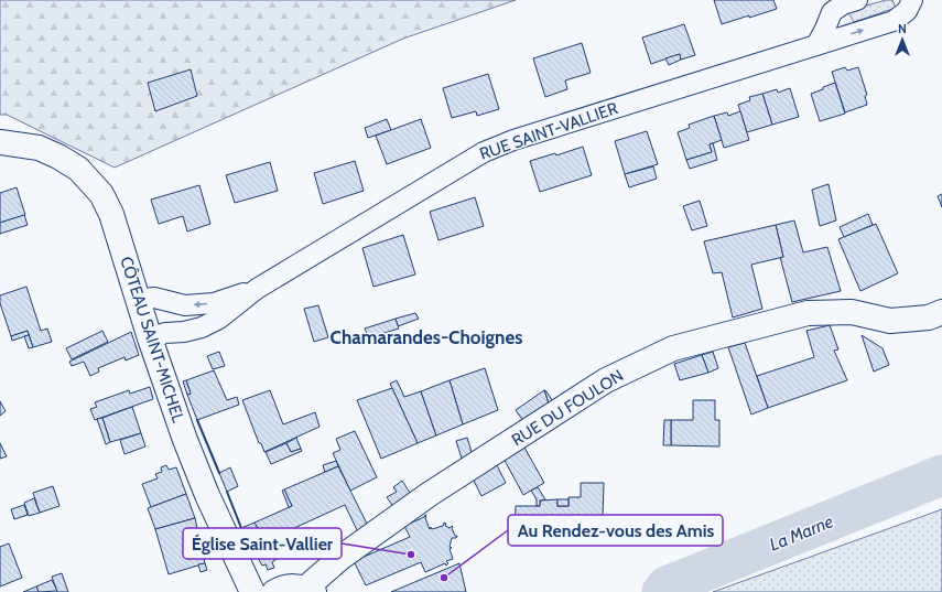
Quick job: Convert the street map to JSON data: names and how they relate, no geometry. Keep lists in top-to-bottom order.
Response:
{
  "streets": {
    "street": ["RUE SAINT-VALLIER", "CÔTEAU SAINT-MICHEL", "RUE DU FOULON"]
  },
  "crossings": [
    ["RUE SAINT-VALLIER", "CÔTEAU SAINT-MICHEL"]
  ],
  "districts": ["Chamarandes-Choignes"],
  "water": ["La Marne"],
  "places": ["Église Saint-Vallier", "Au Rendez-vous des Amis"],
  "north": "top"
}
